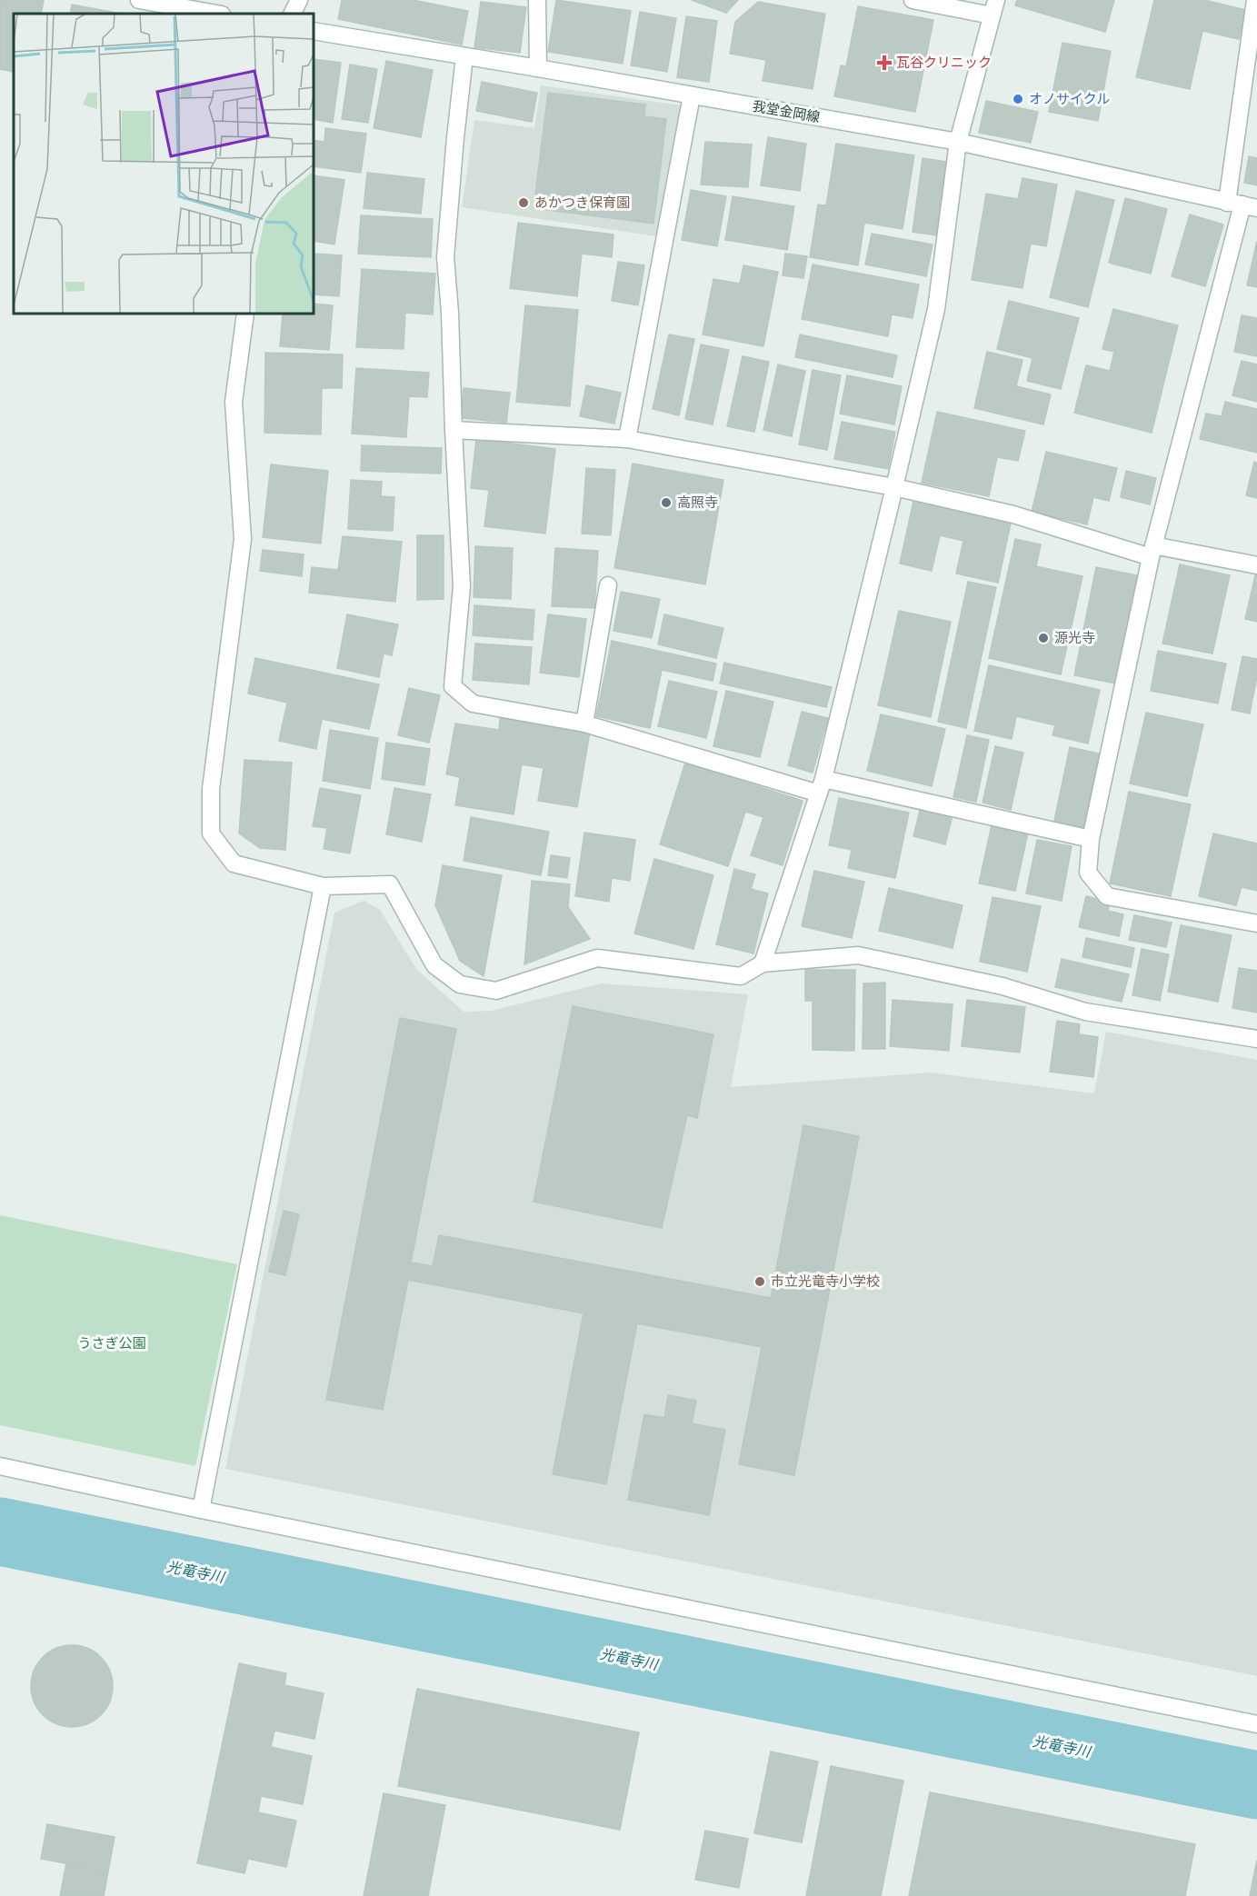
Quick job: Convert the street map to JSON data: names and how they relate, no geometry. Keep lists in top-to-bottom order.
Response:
{
  "streets": {
    "street": ["我堂金岡線"]
  },
  "water": ["光竜寺川"],
  "parks": ["うさぎ公園"],
  "places": {
    "health": ["瓦谷クリニック"],
    "other": [
      "オノサイクル",
      "あかつき保育園",
      "高照寺",
      "源光寺",
      "市立光竜寺小学校"
    ]
  }
}
